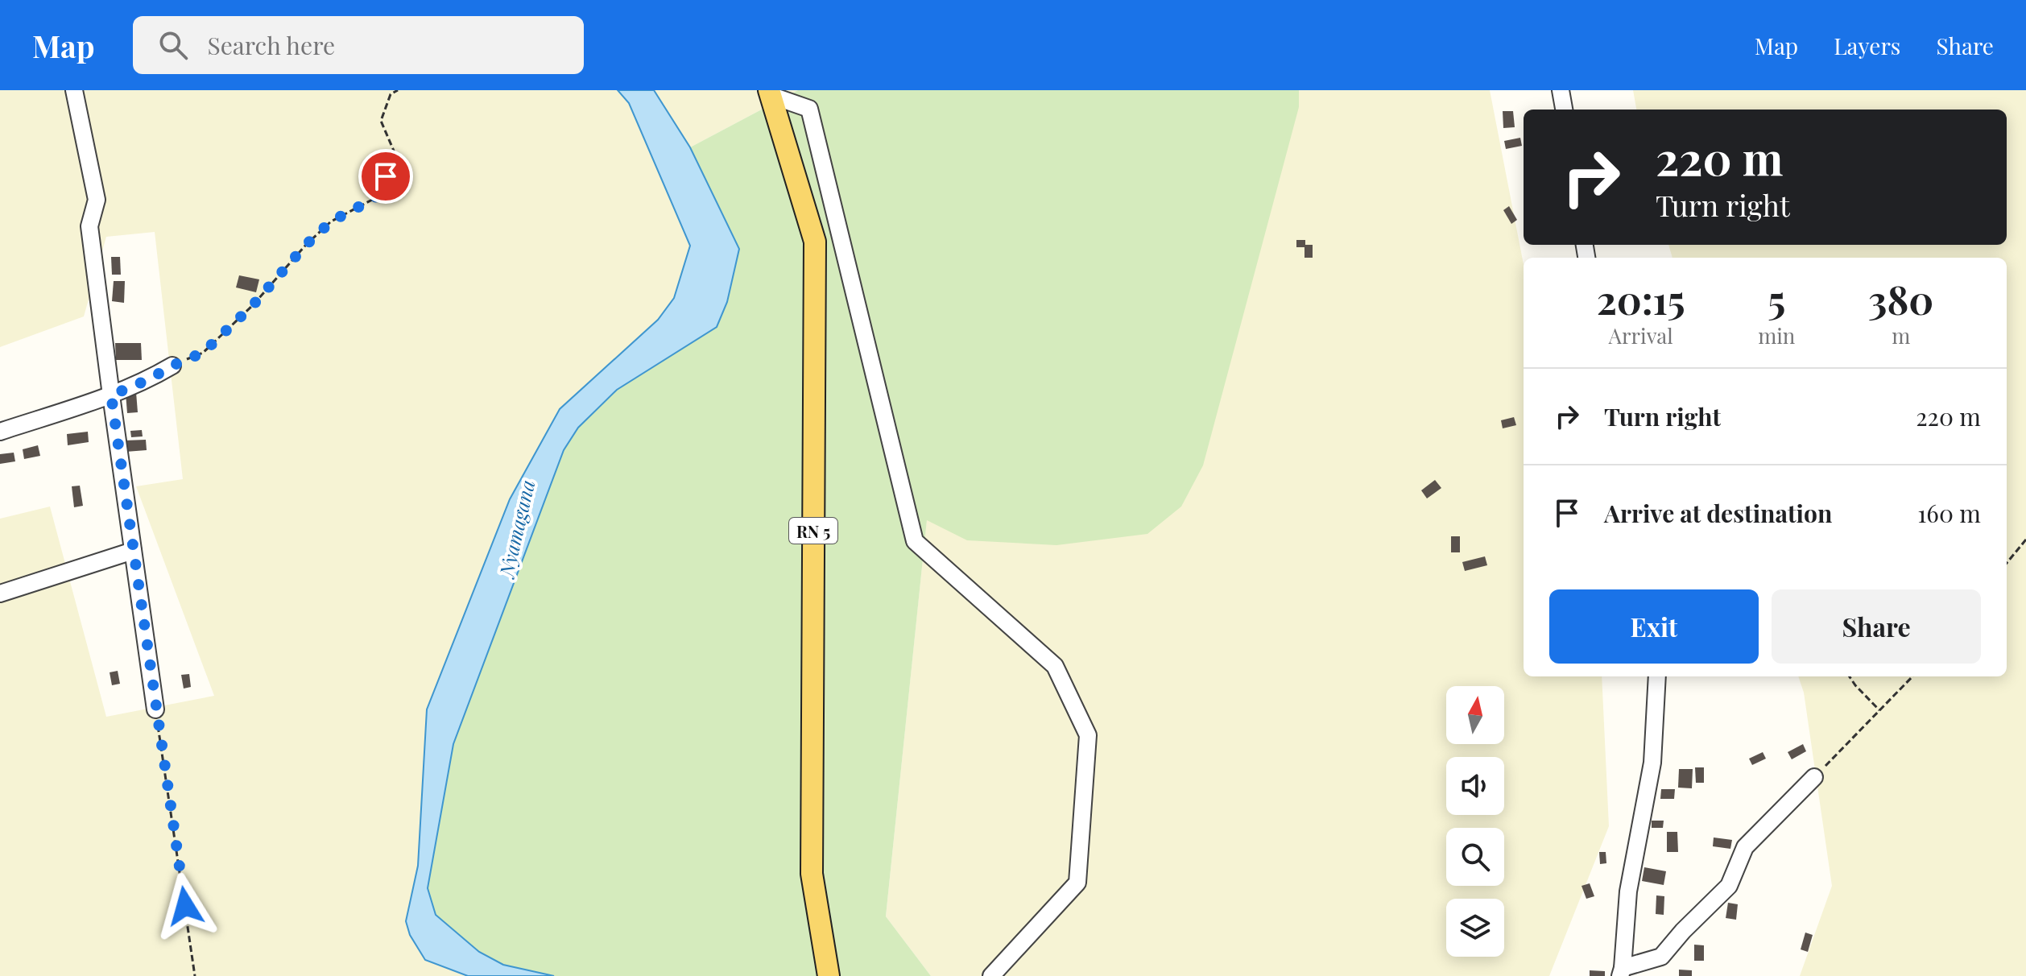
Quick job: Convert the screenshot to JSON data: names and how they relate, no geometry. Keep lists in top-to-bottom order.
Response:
{
  "streets": {
    "main road": ["RN 5"]
  },
  "water": ["Nyamagana"],
  "north": "top",
  "page": {
    "header": "Map",
    "search": "Search here",
    "nav": ["Map", "Layers", "Share"],
    "turn": ["220 m", "Turn right"],
    "eta": [
      "20:15",
      "Arrival",
      "5",
      "min",
      "380",
      "m"
    ],
    "list": [
      {
        "name": "Turn right",
        "value": "220 m"
      },
      {
        "name": "Arrive at destination",
        "value": "160 m"
      }
    ],
    "buttons": ["Exit", "Share"]
  }
}
